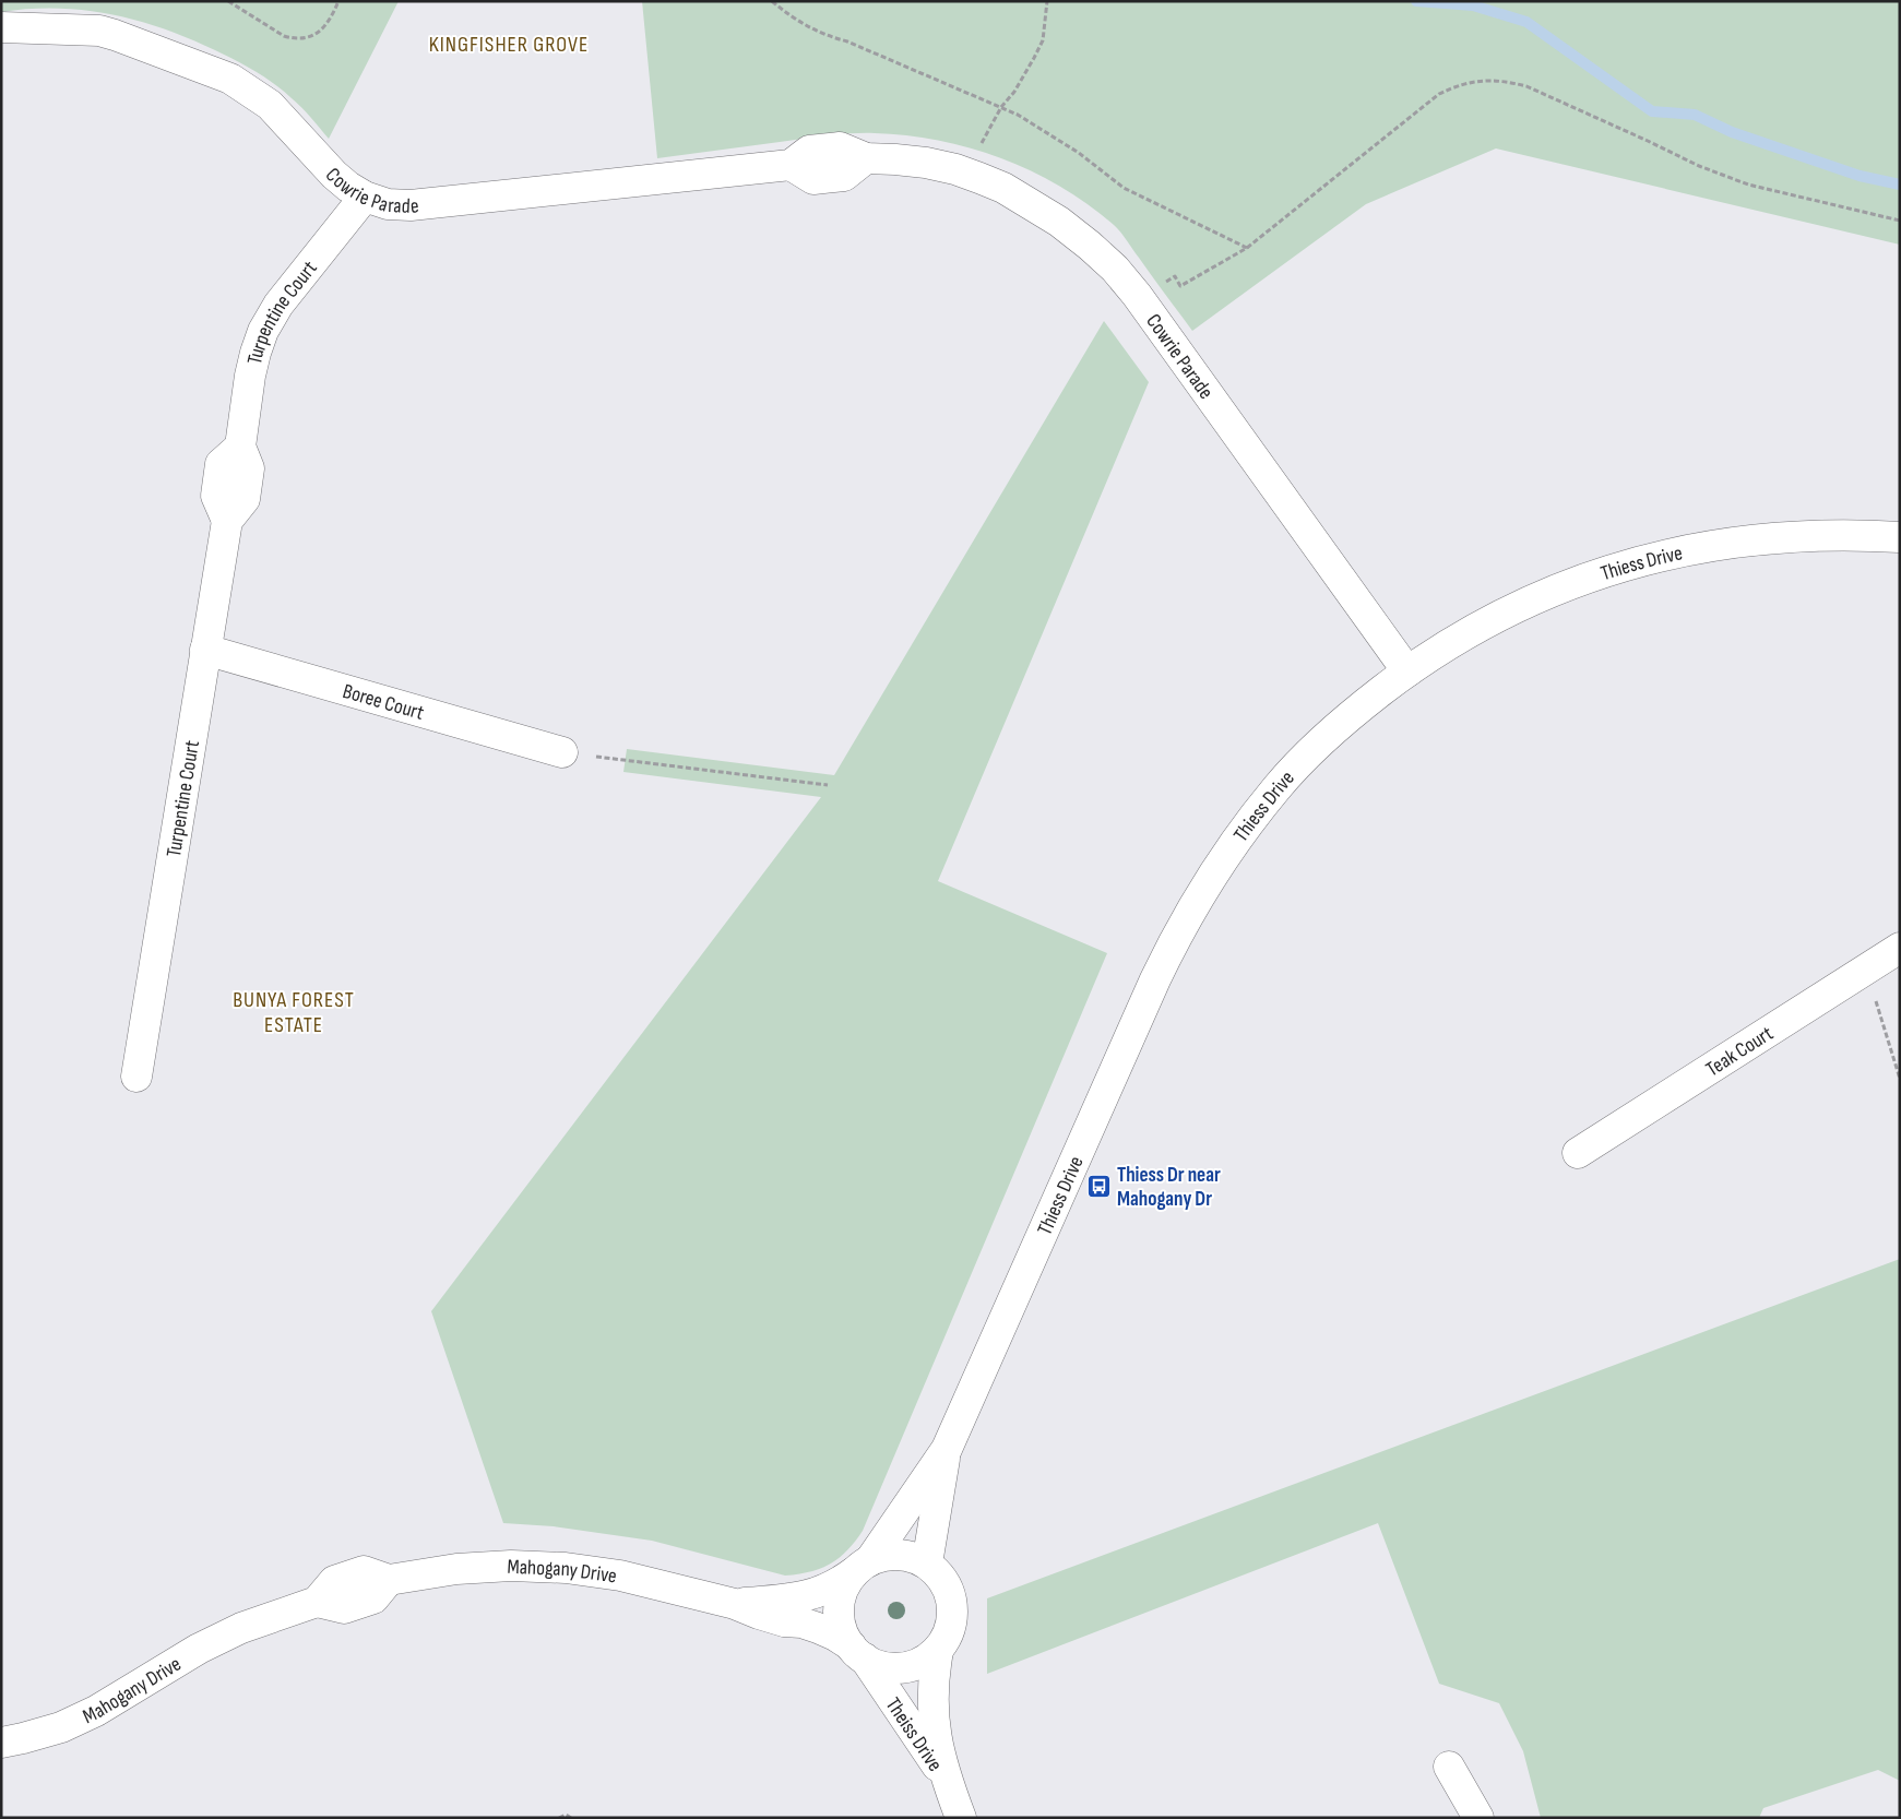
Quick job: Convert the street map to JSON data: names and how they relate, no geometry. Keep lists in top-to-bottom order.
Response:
{
  "streets": {
    "street": [
      "Cowrie Parade",
      "Turpentine Court",
      "Thiess Drive",
      "Boree Court",
      "Teak Court",
      "Mahogany Drive",
      "Theiss Drive"
    ]
  },
  "crossings": [
    ["Cowrie Parade", "Turpentine Court"],
    ["Cowrie Parade", "Thiess Drive"],
    ["Turpentine Court", "Boree Court"],
    ["Mahogany Drive", "Theiss Drive"]
  ],
  "districts": ["KINGFISHER GROVE", "BUNYA FOREST ESTATE"],
  "places": {
    "bus stop": ["Thiess Dr near Mahogany Dr"]
  }
}
